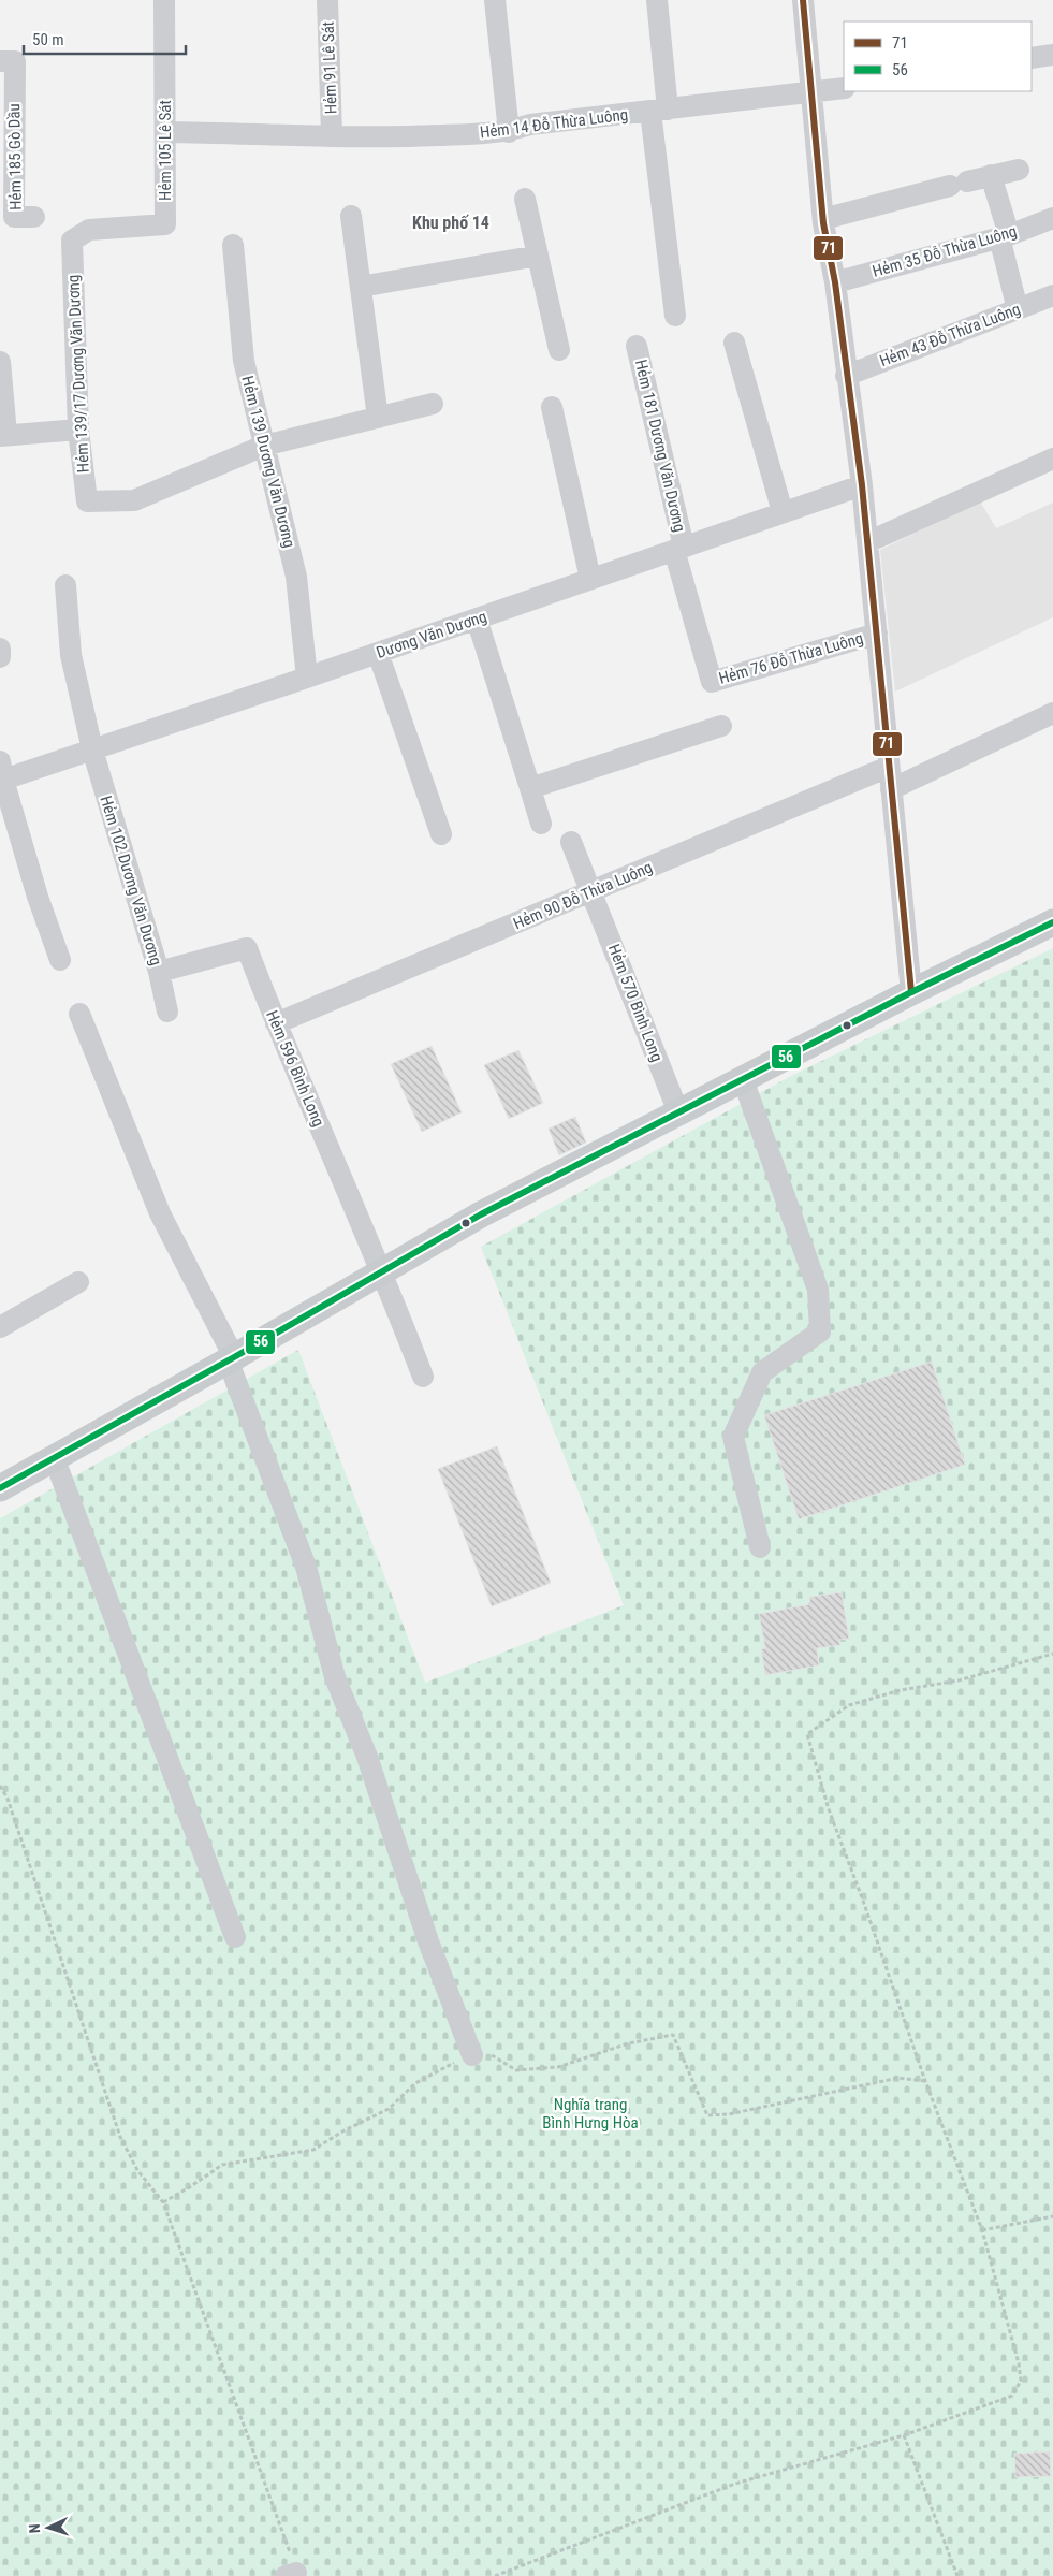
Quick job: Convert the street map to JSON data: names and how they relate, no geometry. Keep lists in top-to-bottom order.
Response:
{
  "streets": {
    "street": [
      "Hẻm 91 Lê Sát",
      "Hẻm 14 Đỗ Thừa Luông",
      "Hẻm 105 Lê Sát",
      "Hẻm 185 Gò Dầu",
      "Hẻm 35 Đỗ Thừa Luông",
      "Hẻm 43 Đỗ Thừa Luông",
      "Hẻm 139/17 Dương Văn Dương",
      "Hẻm 181 Dương Văn Dương",
      "Hẻm 139 Dương Văn Dương",
      "Dương Văn Dương",
      "Hẻm 76 Đỗ Thừa Luông",
      "Hẻm 102 Dương Văn Dương",
      "Hẻm 90 Đỗ Thừa Luông",
      "Hẻm 570 Bình Long",
      "Hẻm 596 Bình Long"
    ]
  },
  "crossings": [
    ["Hẻm 91 Lê Sát", "Hẻm 14 Đỗ Thừa Luông"],
    ["Hẻm 14 Đỗ Thừa Luông", "Hẻm 105 Lê Sát"],
    ["Hẻm 105 Lê Sát", "Hẻm 139/17 Dương Văn Dương"],
    ["Hẻm 139/17 Dương Văn Dương", "Hẻm 139 Dương Văn Dương"],
    ["Hẻm 181 Dương Văn Dương", "Dương Văn Dương"],
    ["Hẻm 181 Dương Văn Dương", "Hẻm 76 Đỗ Thừa Luông"],
    ["Hẻm 139 Dương Văn Dương", "Dương Văn Dương"],
    ["Dương Văn Dương", "Hẻm 76 Đỗ Thừa Luông"],
    ["Dương Văn Dương", "Hẻm 102 Dương Văn Dương"],
    ["Hẻm 102 Dương Văn Dương", "Hẻm 596 Bình Long"],
    ["Hẻm 90 Đỗ Thừa Luông", "Hẻm 570 Bình Long"],
    ["Hẻm 90 Đỗ Thừa Luông", "Hẻm 596 Bình Long"]
  ],
  "districts": ["Khu phố 14"],
  "parks": ["Nghĩa trang Bình Hưng Hòa"],
  "lines": ["transit line 71", "transit line 56"],
  "legend": ["71", "56"],
  "scale_bar": "50 m",
  "north": "left"
}
